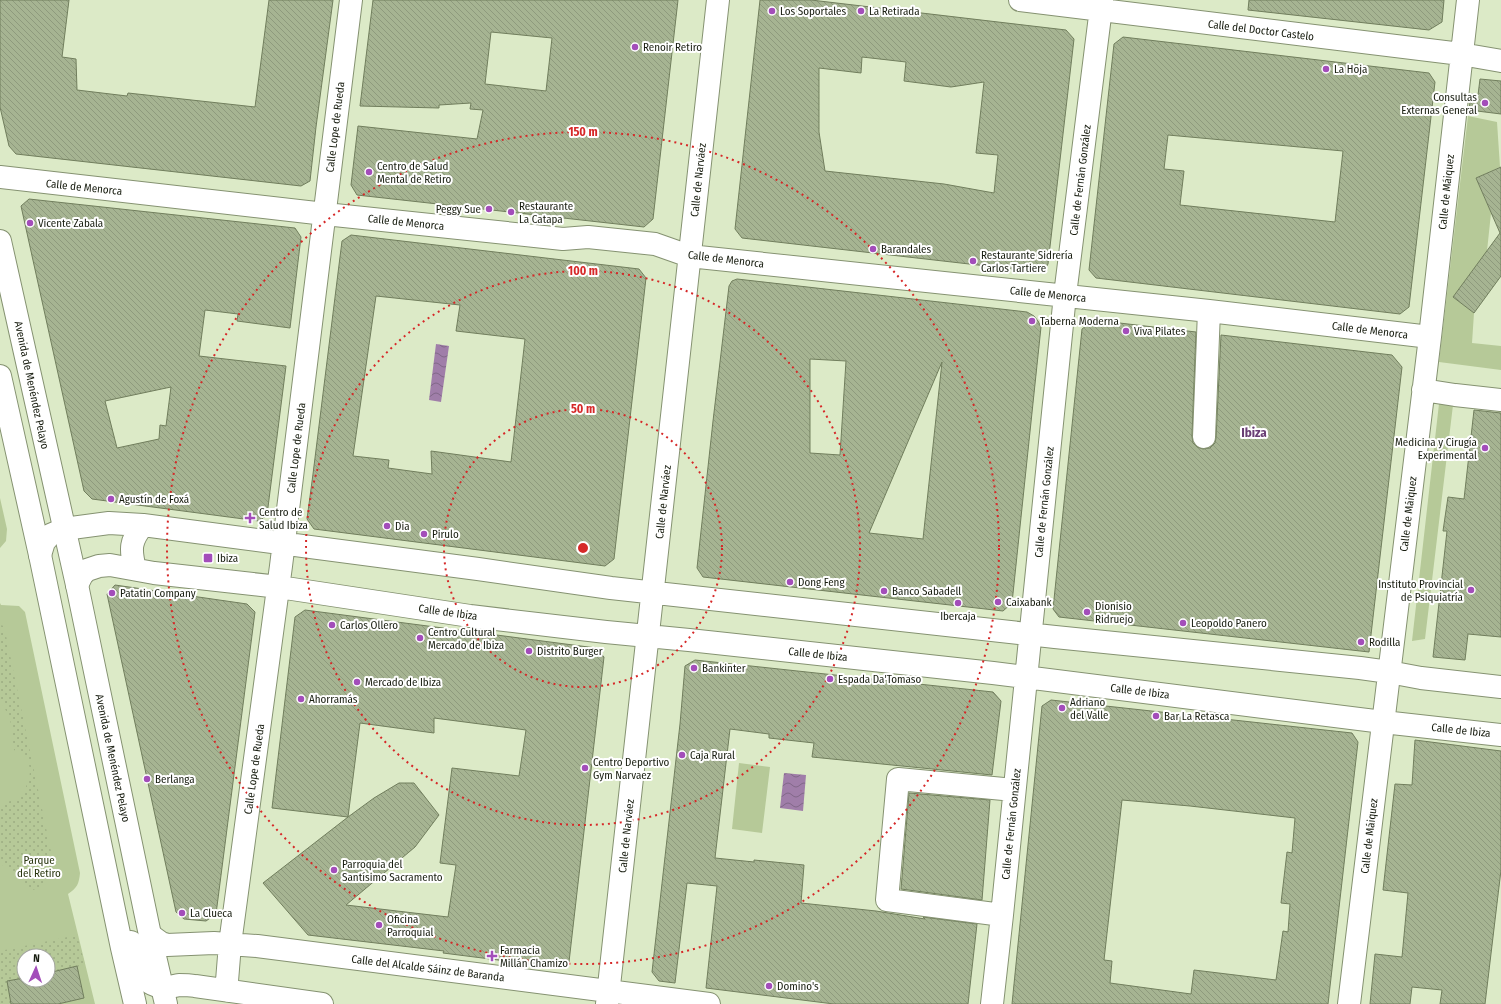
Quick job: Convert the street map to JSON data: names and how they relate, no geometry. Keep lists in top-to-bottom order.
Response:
{
  "streets": {
    "street": [
      "Calle del Doctor Castelo",
      "Calle Lope de Rueda",
      "Calle de Narváez",
      "Calle de Fernán González",
      "Calle de Menorca",
      "Calle de Máiquez",
      "Avenida de Menéndez Pelayo",
      "Calle de Ibiza",
      "Calle del Alcalde Sáinz de Baranda"
    ]
  },
  "crossings": [
    ["Calle del Doctor Castelo", "Calle de Fernán González"],
    ["Calle del Doctor Castelo", "Calle de Máiquez"],
    ["Calle Lope de Rueda", "Calle de Menorca"],
    ["Calle Lope de Rueda", "Calle de Ibiza"],
    ["Calle Lope de Rueda", "Calle del Alcalde Sáinz de Baranda"],
    ["Calle de Narváez", "Calle de Menorca"],
    ["Calle de Narváez", "Calle de Ibiza"],
    ["Calle de Narváez", "Calle del Alcalde Sáinz de Baranda"],
    ["Calle de Fernán González", "Calle de Menorca"],
    ["Calle de Fernán González", "Calle de Ibiza"],
    ["Calle de Menorca", "Calle de Máiquez"],
    ["Calle de Máiquez", "Calle de Ibiza"],
    ["Avenida de Menéndez Pelayo", "Calle de Ibiza"],
    ["Avenida de Menéndez Pelayo", "Calle del Alcalde Sáinz de Baranda"]
  ],
  "districts": ["Ibiza"],
  "parks": ["Parque del Retiro"],
  "places": {
    "other": [
      "Los Soportales",
      "La Retirada",
      "Renoir Retiro",
      "La Hoja",
      "Consultas Externas General",
      "Centro de Salud Mental de Retiro",
      "Peggy Sue",
      "Restaurante La Catapa",
      "Vicente Zabala",
      "Barandales",
      "Restaurante Sidrería Carlos Tartiere",
      "Taberna Moderna",
      "Viva Pilates",
      "Medicina y Cirugía Experimental",
      "Agustín de Foxá",
      "Dia",
      "Pirulo",
      "Dong Feng",
      "Instituto Provincial de Psiquiatría",
      "Banco Sabadell",
      "Patatin Company",
      "Caixabank",
      "Ibercaja",
      "Dionisio Ridruejo",
      "Leopoldo Panero",
      "Carlos Ollero",
      "Centro Cultural Mercado de Ibiza",
      "Rodilla",
      "Distrito Burger",
      "Bankinter",
      "Espada Da'Tomaso",
      "Mercado de Ibiza",
      "Ahorramás",
      "Adriano del Valle",
      "Bar La Retasca",
      "Caja Rural",
      "Centro Deportivo Gym Narvaez",
      "Berlanga",
      "Parroquia del Santísimo Sacramento",
      "La Clueca",
      "Oficina Parroquial",
      "Domino's"
    ],
    "health": ["Centro de Salud Ibiza", "Farmacia Millán Chamizo"],
    "transit": ["Ibiza"]
  },
  "north": "top",
  "rings": ["150 m", "100 m", "50 m"]
}
